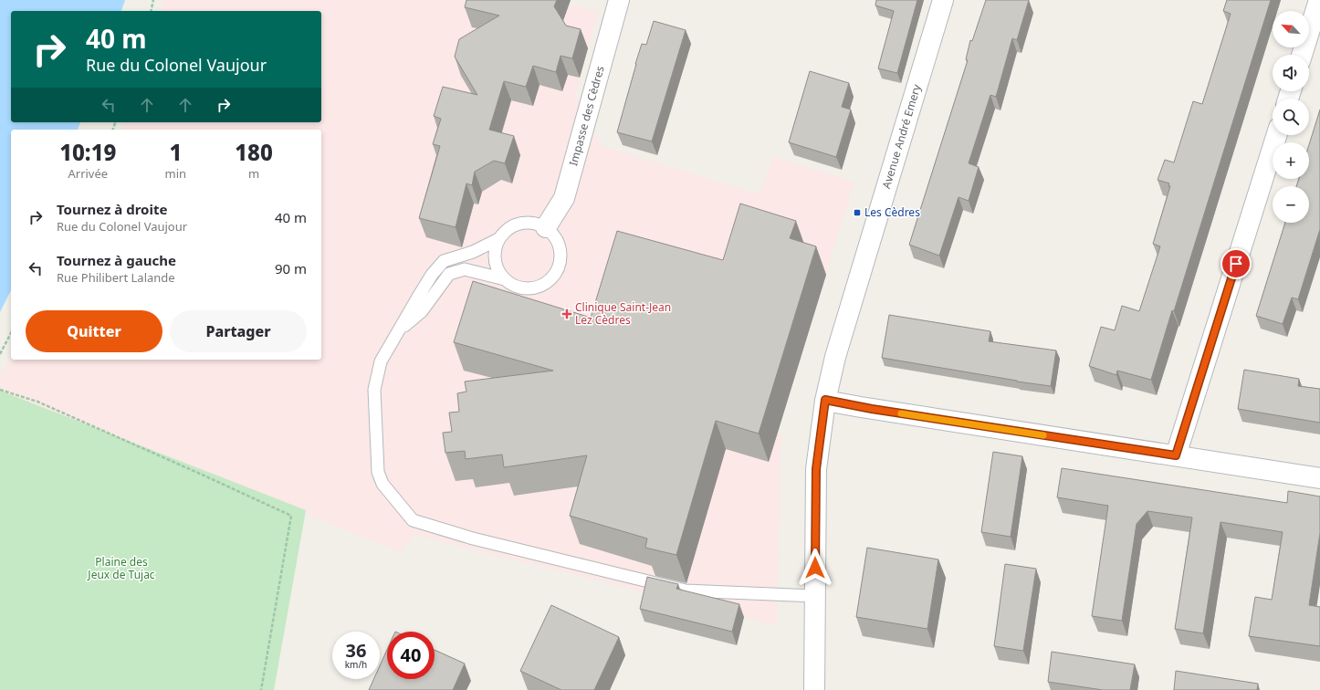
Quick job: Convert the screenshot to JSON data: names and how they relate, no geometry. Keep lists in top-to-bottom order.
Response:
{
  "streets": {
    "street": ["Impasse des Cèdres", "Avenue André Emery"]
  },
  "parks": ["Plaine des Jeux de Tujac"],
  "places": {
    "transit": ["Les Cèdres"],
    "health": ["Clinique Saint-Jean Lez Cèdres"]
  },
  "north": "top left",
  "page": {
    "map_buttons": ["+", "−"],
    "turn": ["40 m", "Rue du Colonel Vaujour"],
    "eta": [
      "10:19",
      "Arrivée",
      "1",
      "min",
      "180",
      "m"
    ],
    "list": [
      {
        "name": "Tournez à droite",
        "note": "Rue du Colonel Vaujour",
        "value": "40 m"
      },
      {
        "name": "Tournez à gauche",
        "note": "Rue Philibert Lalande",
        "value": "90 m"
      }
    ],
    "buttons": ["Quitter", "Partager"],
    "speed": "36 km/h",
    "limit": "40"
  }
}
